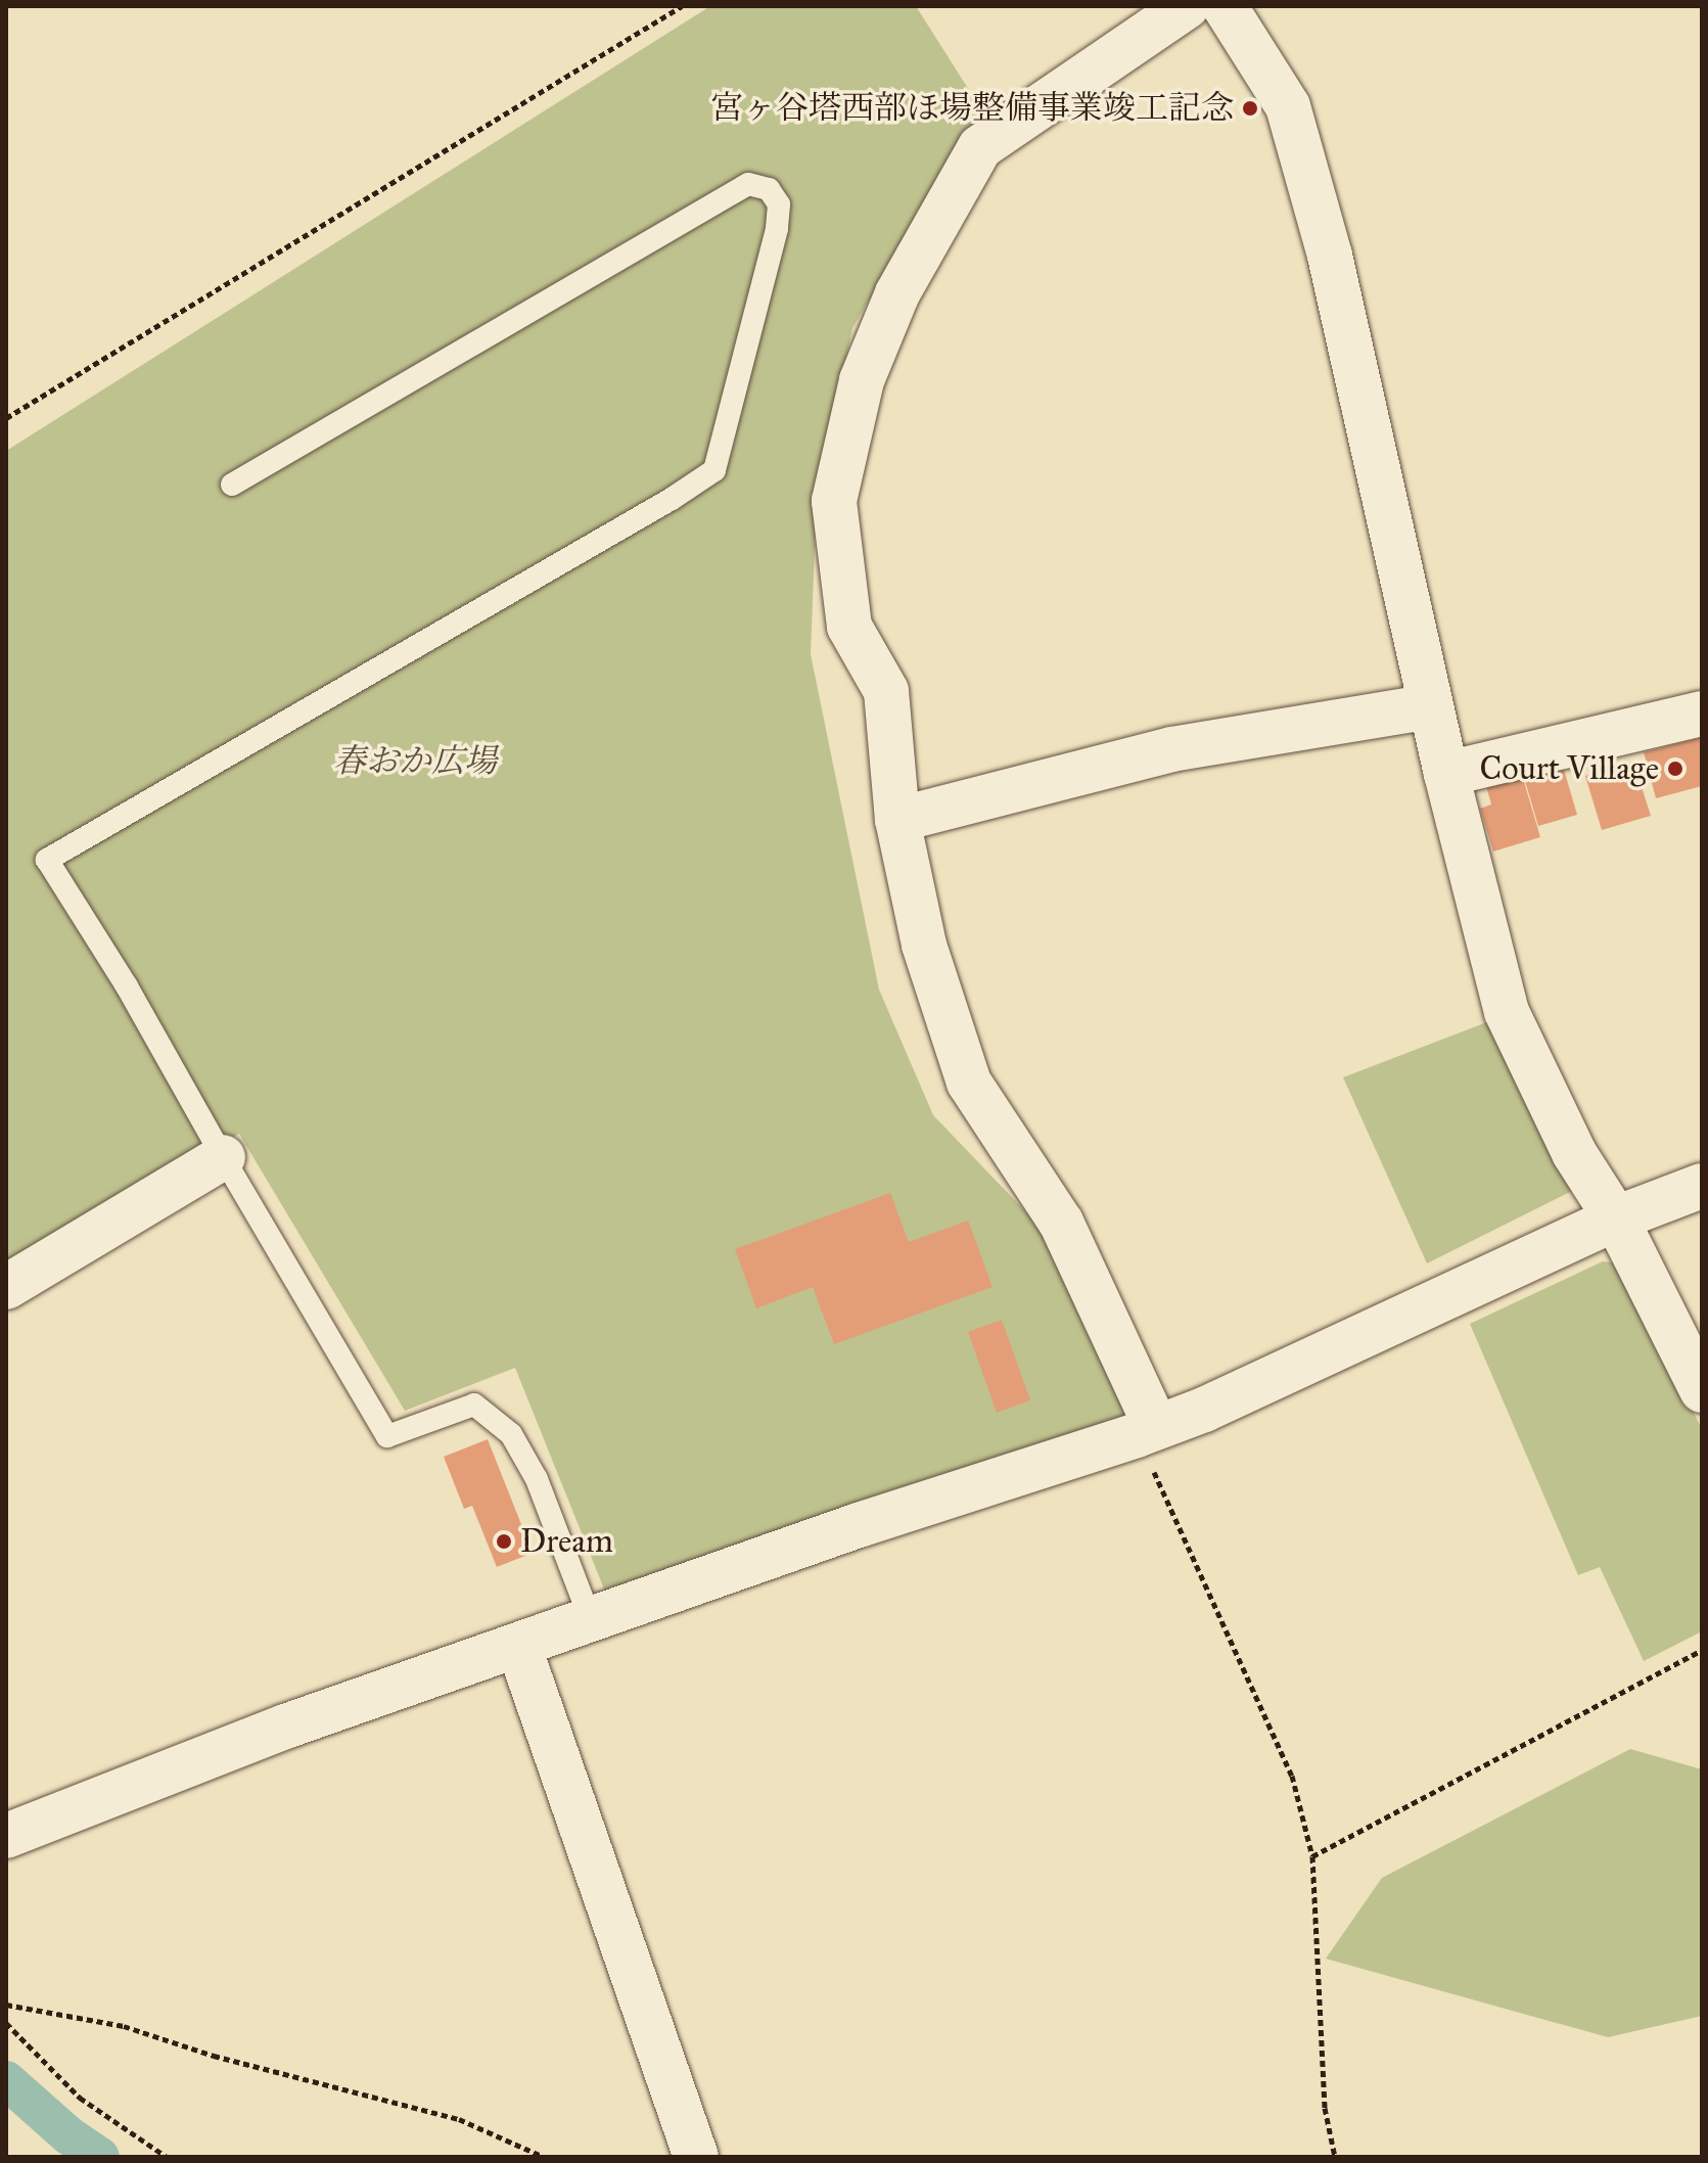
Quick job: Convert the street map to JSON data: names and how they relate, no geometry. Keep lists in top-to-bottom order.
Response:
{
  "parks": ["春おか広場"],
  "places": ["宮ヶ谷塔西部ほ場整備事業竣工記念", "Court Village", "Dream"]
}
